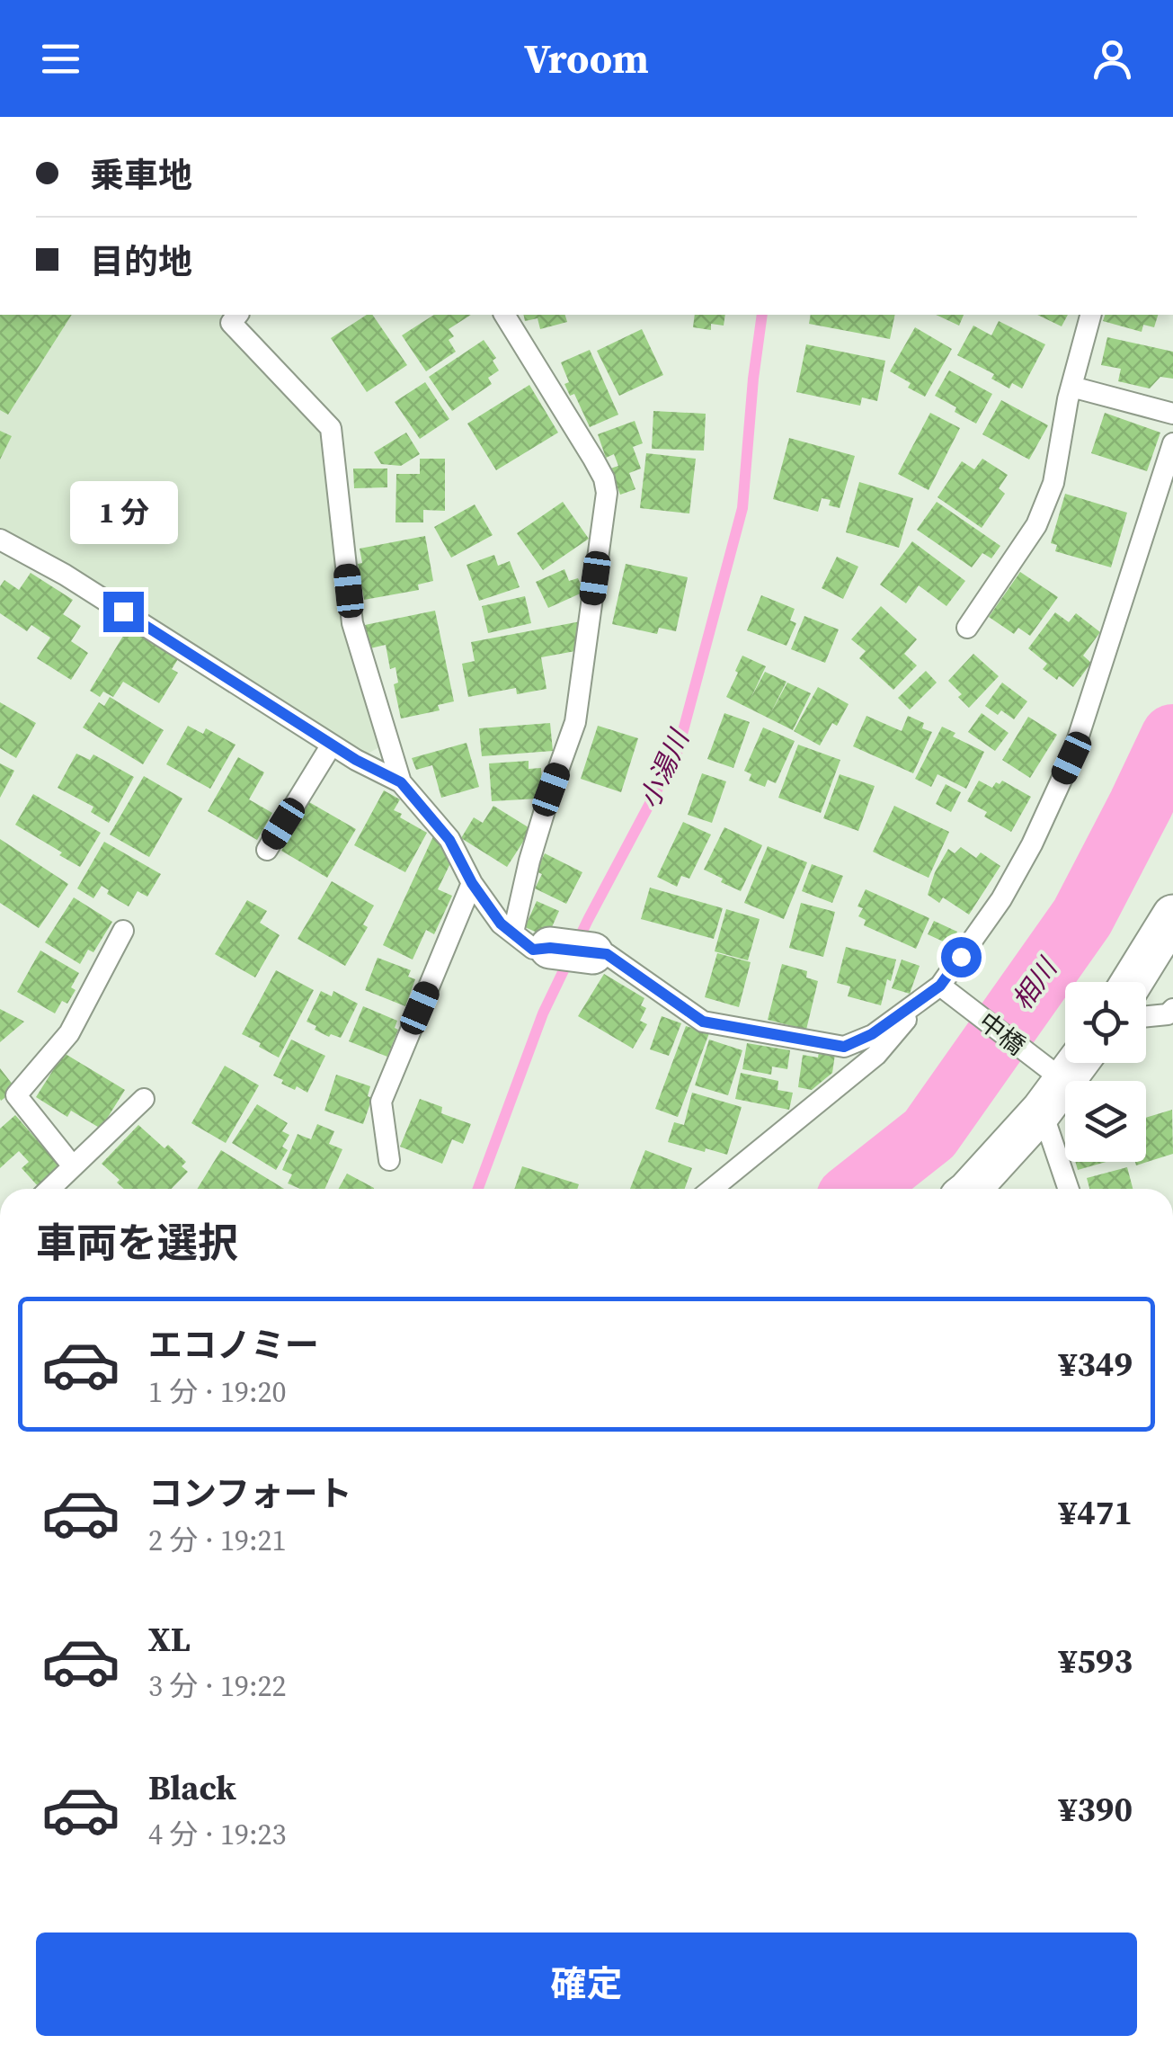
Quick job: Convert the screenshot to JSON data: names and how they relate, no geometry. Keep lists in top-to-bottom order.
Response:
{
  "streets": {
    "lane": ["中橋"]
  },
  "water": ["小湯川", "相川"],
  "page": {
    "header": "Vroom",
    "banner": ["乗車地", "目的地"],
    "bubble": "1 分",
    "heading": "車両を選択",
    "list": [
      {
        "name": "エコノミー",
        "note": "1 分 · 19:20",
        "value": "¥349"
      },
      {
        "name": "コンフォート",
        "note": "2 分 · 19:21",
        "value": "¥471"
      },
      {
        "name": "XL",
        "note": "3 分 · 19:22",
        "value": "¥593"
      },
      {
        "name": "Black",
        "note": "4 分 · 19:23",
        "value": "¥390"
      }
    ],
    "buttons": "確定"
  }
}
